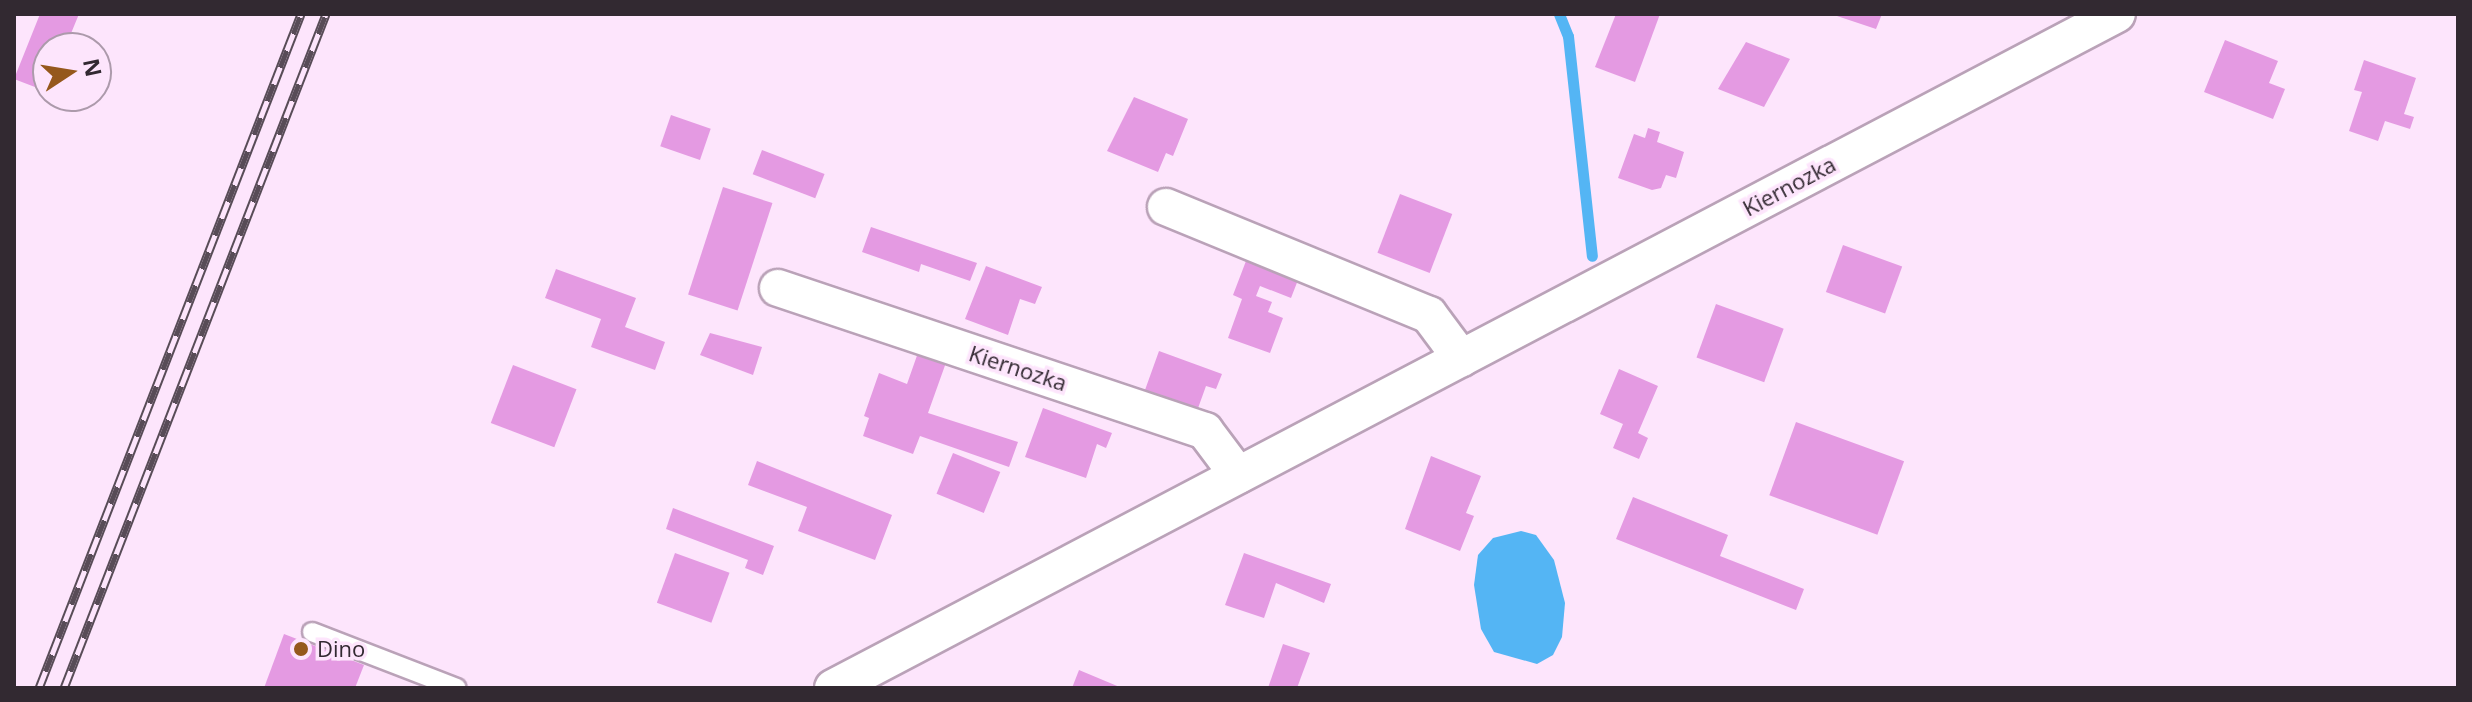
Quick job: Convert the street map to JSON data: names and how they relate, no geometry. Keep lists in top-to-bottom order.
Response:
{
  "streets": {
    "street": ["Kiernozka"]
  },
  "places": ["Dino"],
  "north": "right"
}
